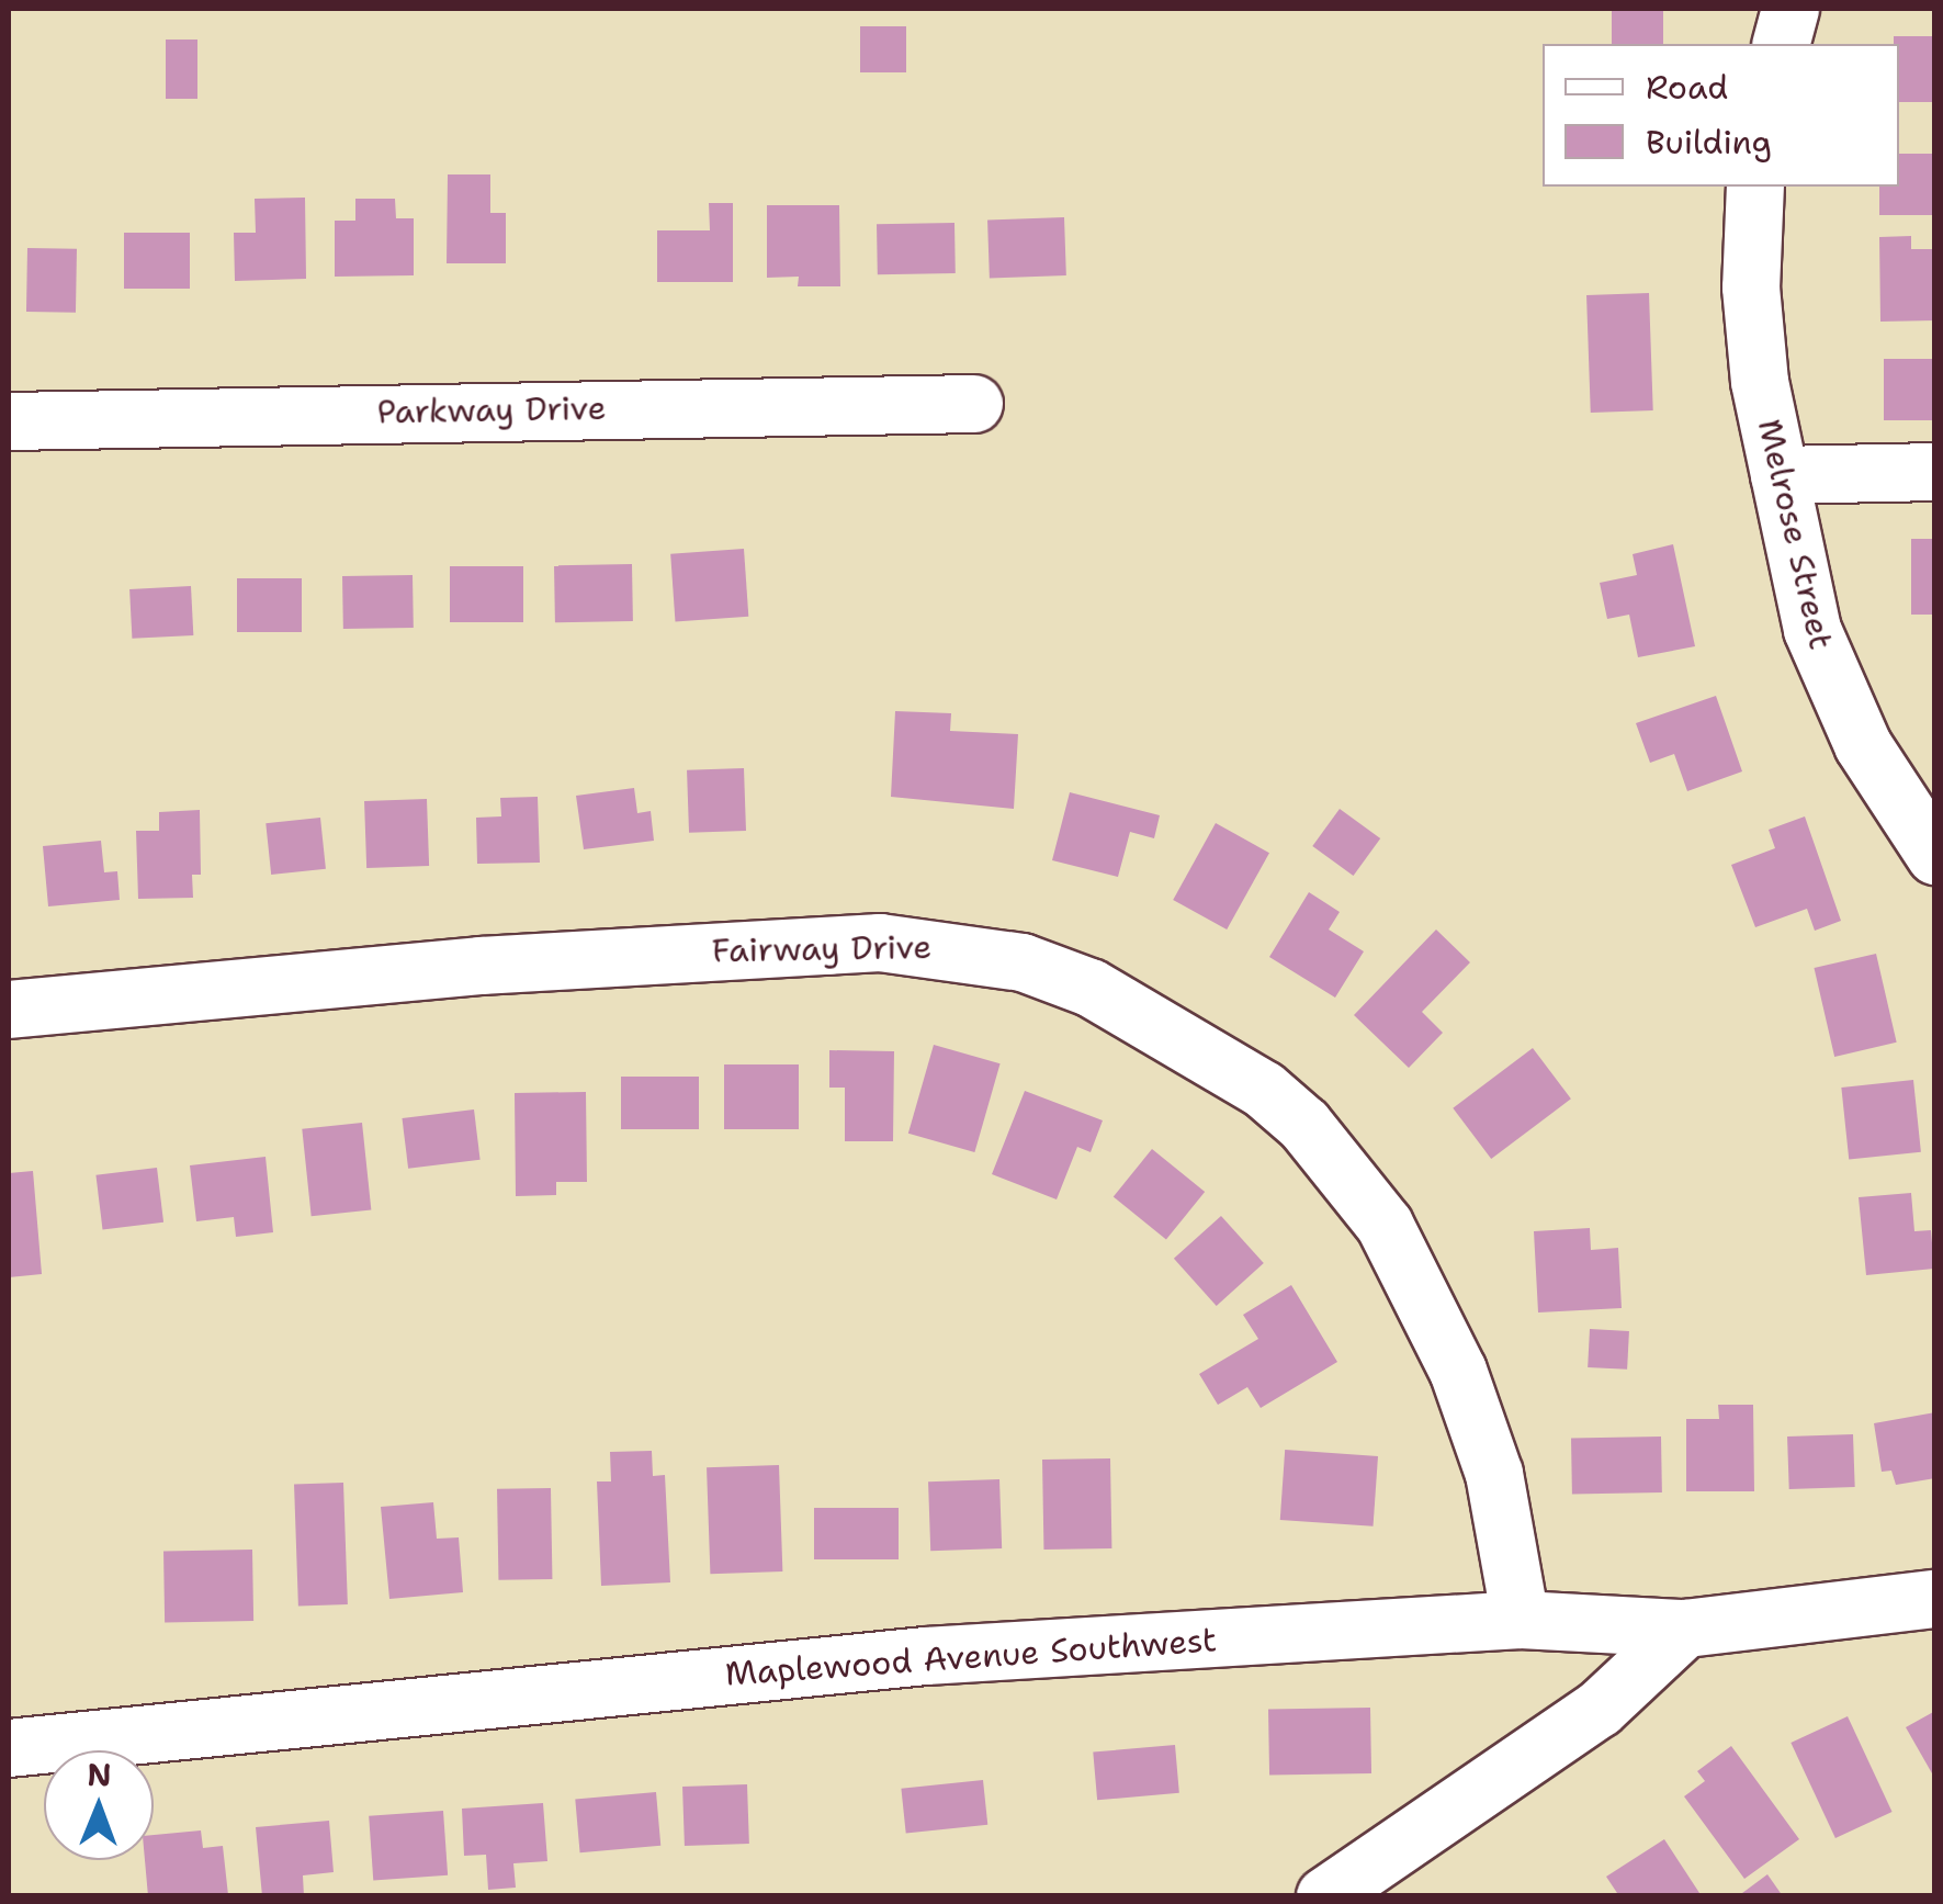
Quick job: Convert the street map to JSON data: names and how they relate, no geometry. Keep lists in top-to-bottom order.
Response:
{
  "streets": {
    "street": [
      "Parkway Drive",
      "Melrose Street",
      "Fairway Drive",
      "Maplewood Avenue Southwest"
    ]
  },
  "crossings": [
    ["Fairway Drive", "Maplewood Avenue Southwest"]
  ],
  "legend": ["Road", "Building"],
  "north": "top"
}
